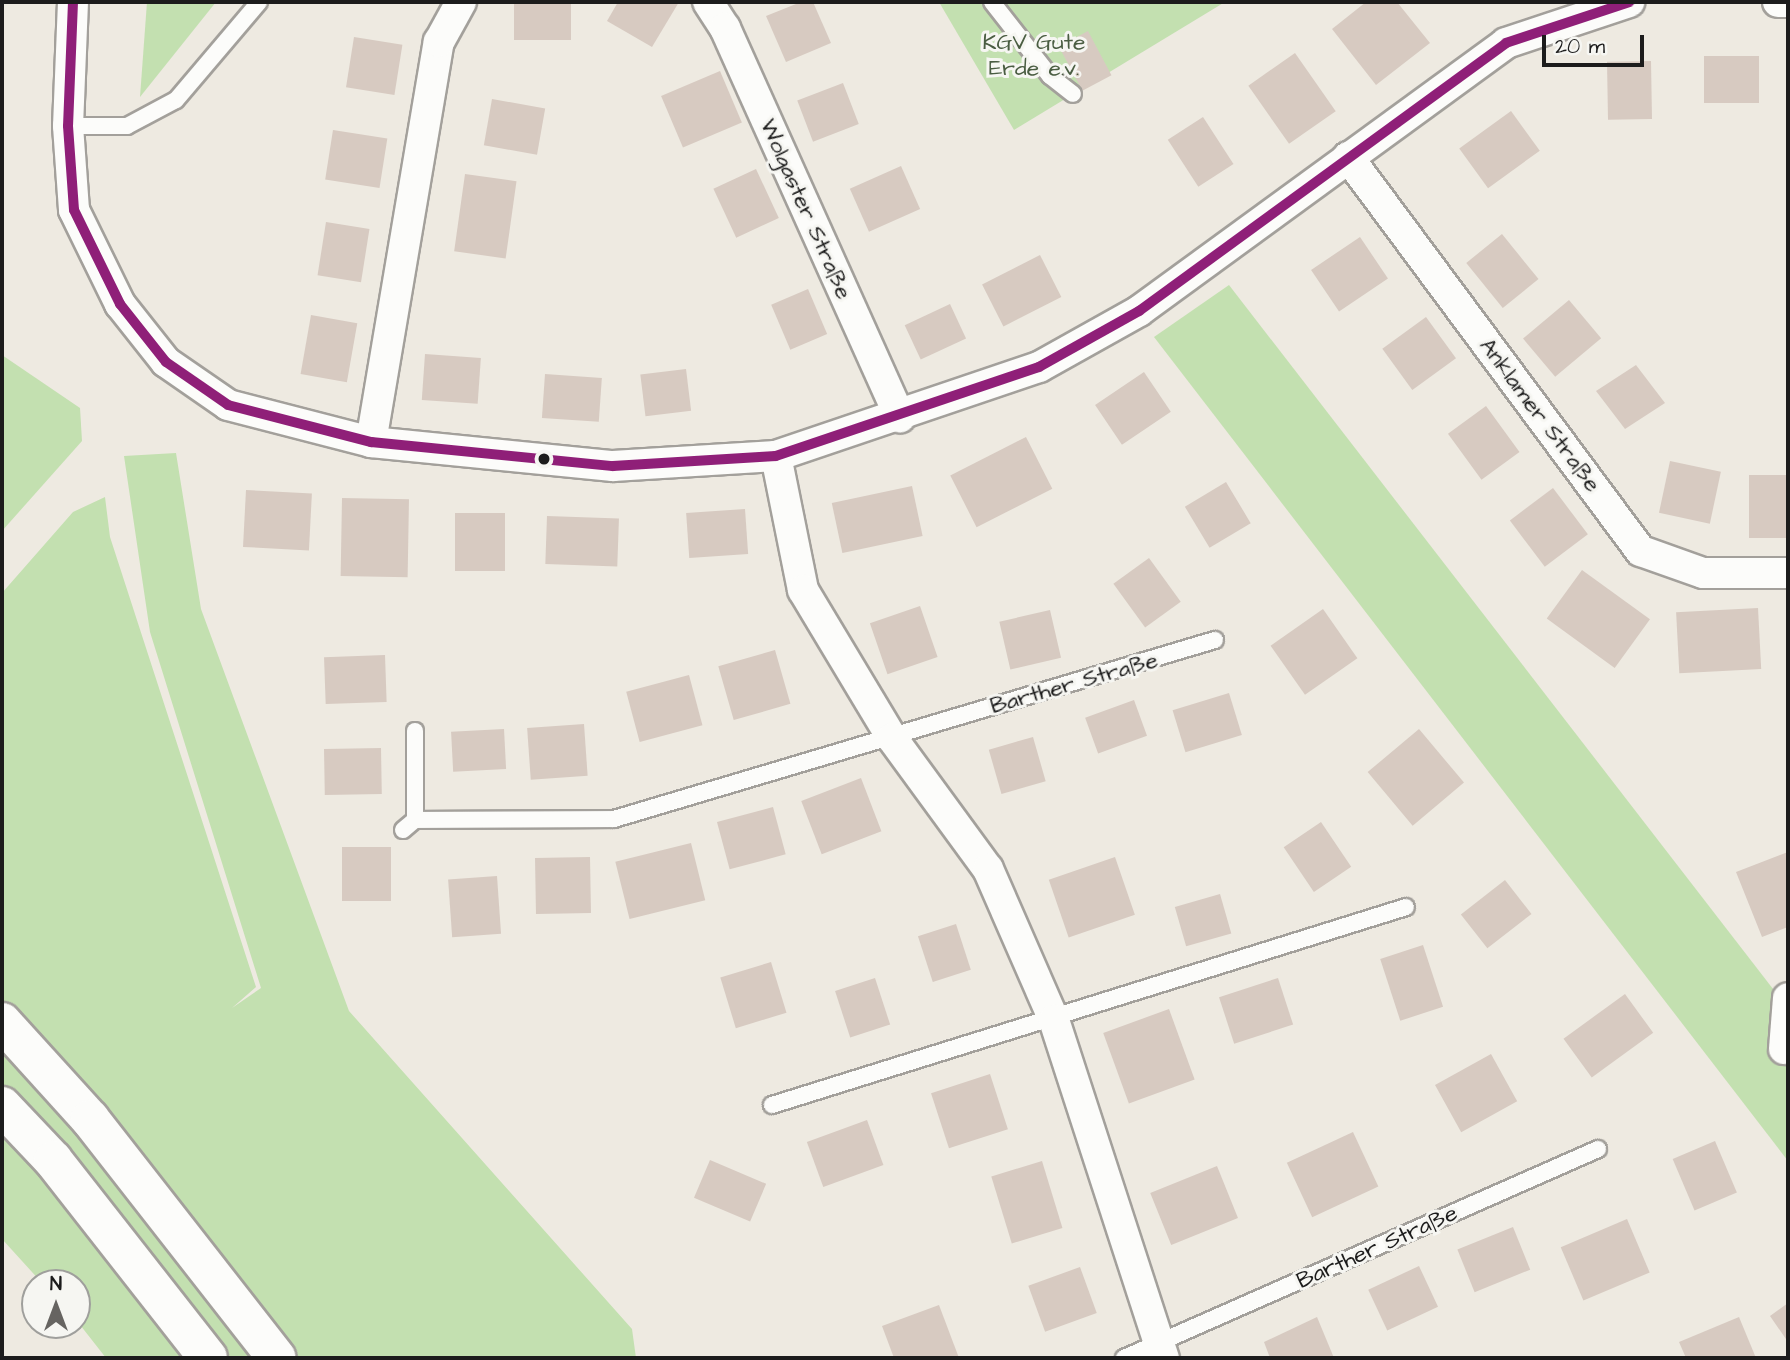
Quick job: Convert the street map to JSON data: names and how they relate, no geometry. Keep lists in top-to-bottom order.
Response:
{
  "streets": {
    "street": ["Wolgaster Straße", "Anklamer Straße"],
    "lane": ["Barther Straße"]
  },
  "parks": ["KGV Gute Erde e.v."],
  "scale_bar": "20 m",
  "north": "top"
}
